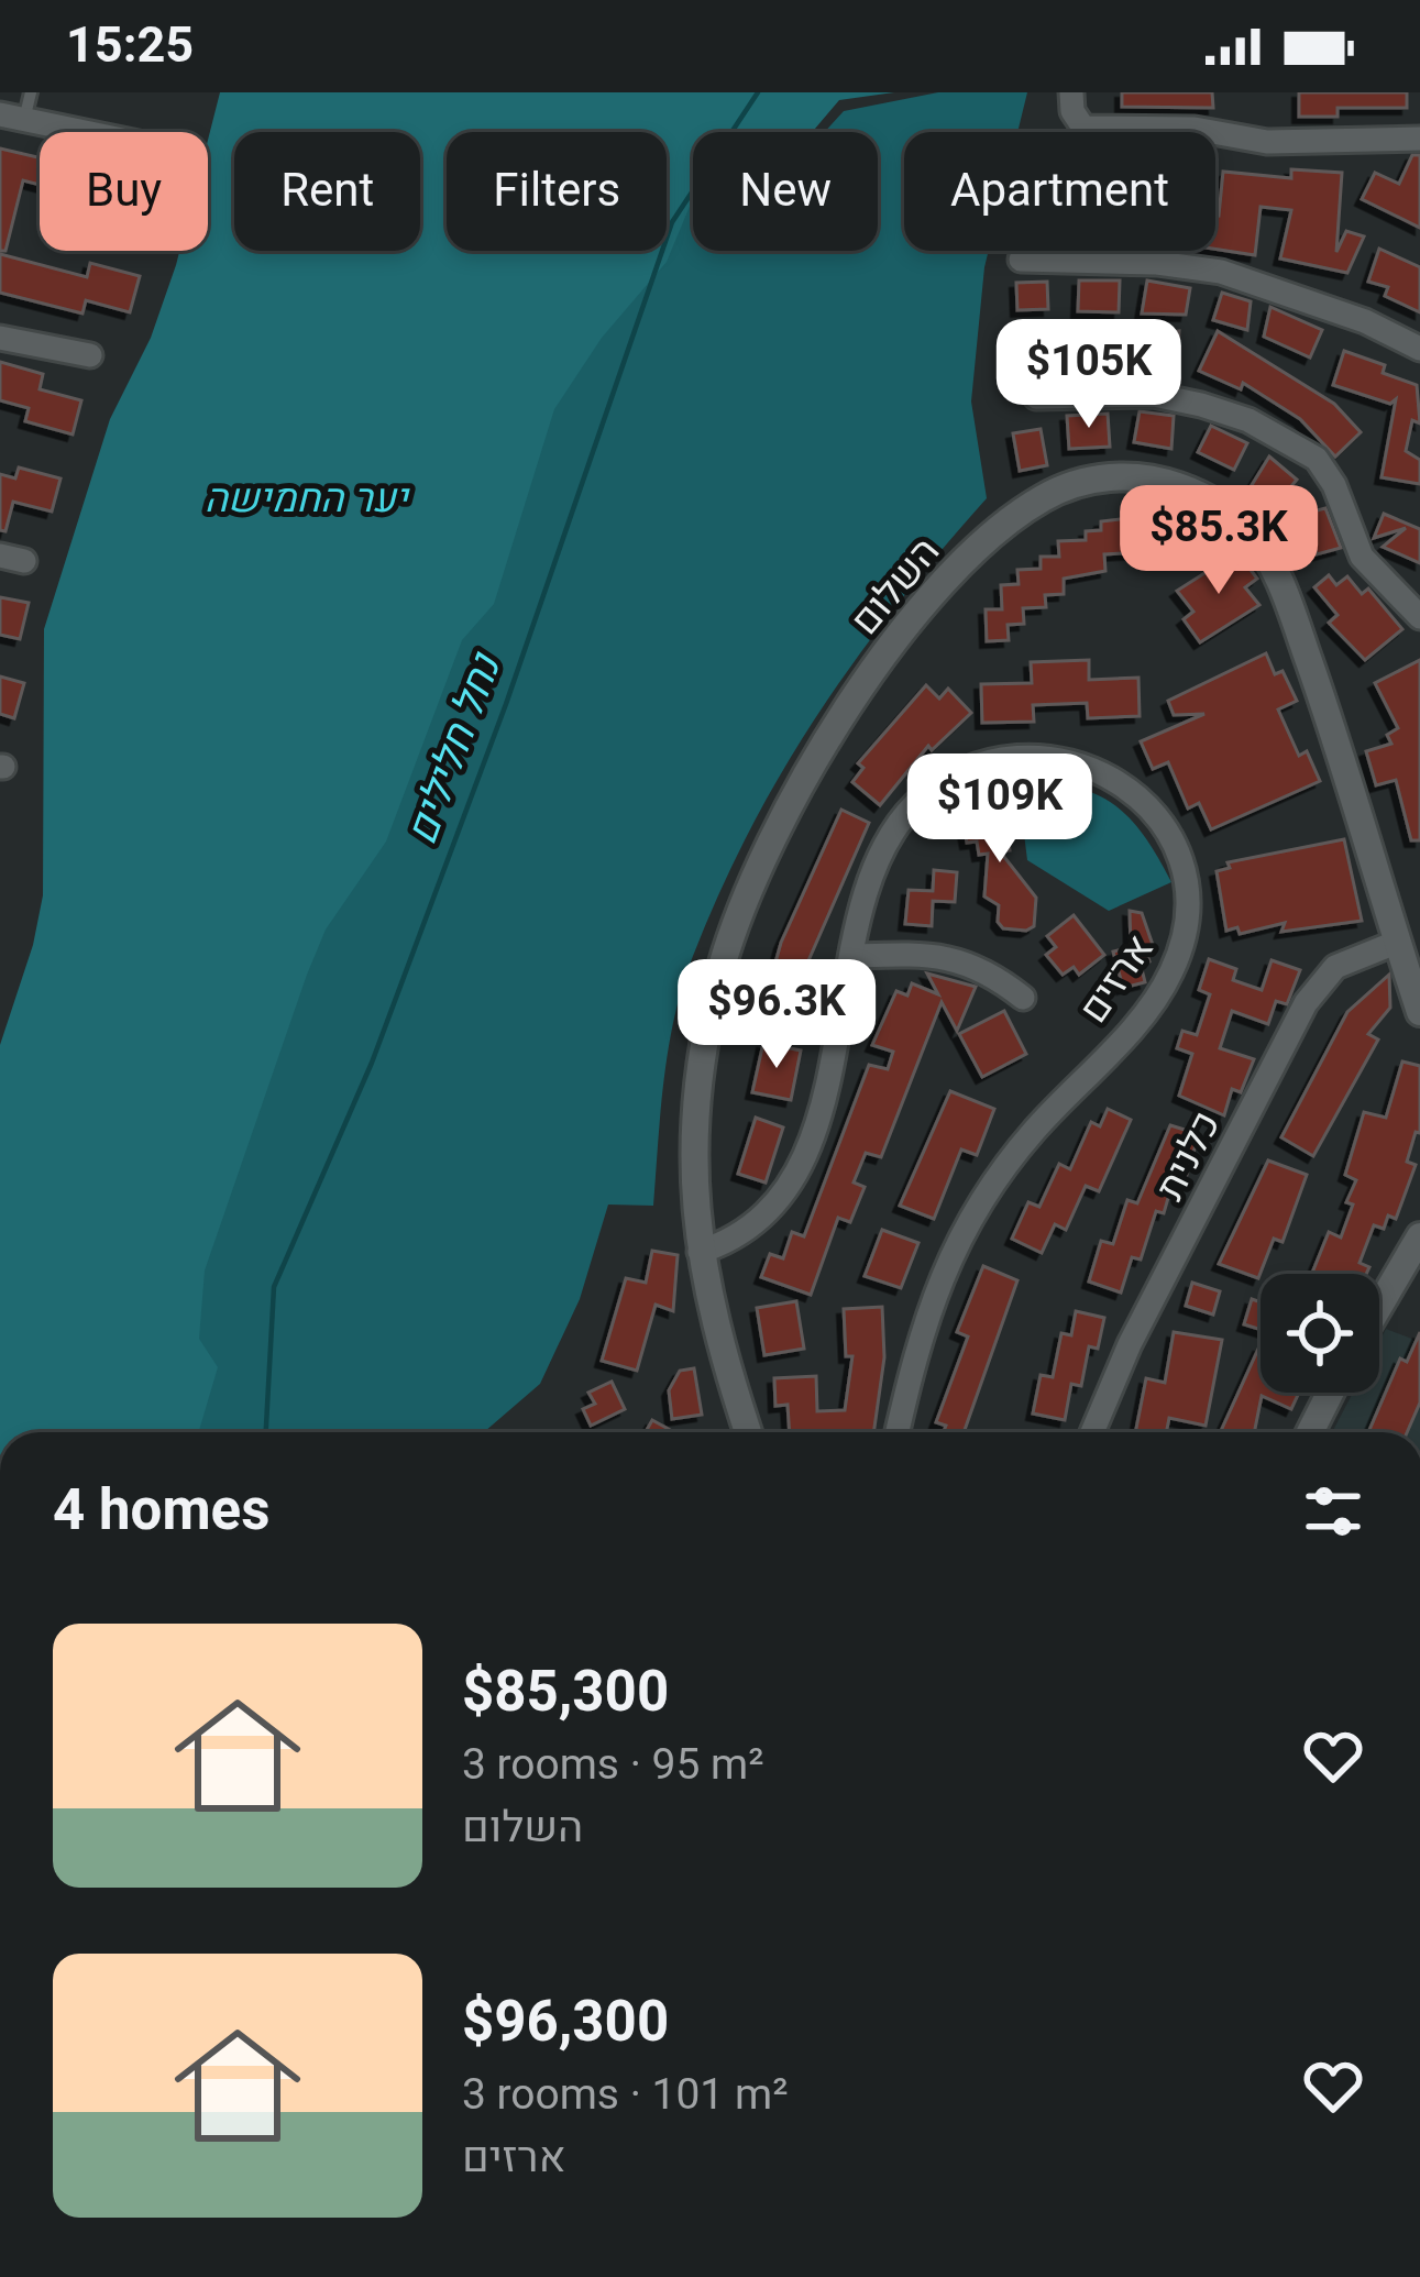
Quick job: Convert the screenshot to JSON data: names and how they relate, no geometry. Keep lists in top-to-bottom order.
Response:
{
  "streets": {
    "street": ["השלום", "ארזים", "כלנית"]
  },
  "crossings": [
    ["השלום", "ארזים"],
    ["השלום", "כלנית"]
  ],
  "water": ["נחל חלילים"],
  "parks": ["יער החמישה"],
  "page": {
    "status": "15:25",
    "chip": [
      "Buy",
      "Rent",
      "Filters",
      "New",
      "Apartment"
    ],
    "price": [
      "$105K",
      "$85.3K",
      "$109K",
      "$96.3K"
    ],
    "heading": "4 homes",
    "list": [
      {
        "name": "$85,300",
        "note": "3 rooms · 95 m² · השלום"
      },
      {
        "name": "$96,300",
        "note": "3 rooms · 101 m² · ארזים"
      }
    ]
  }
}
